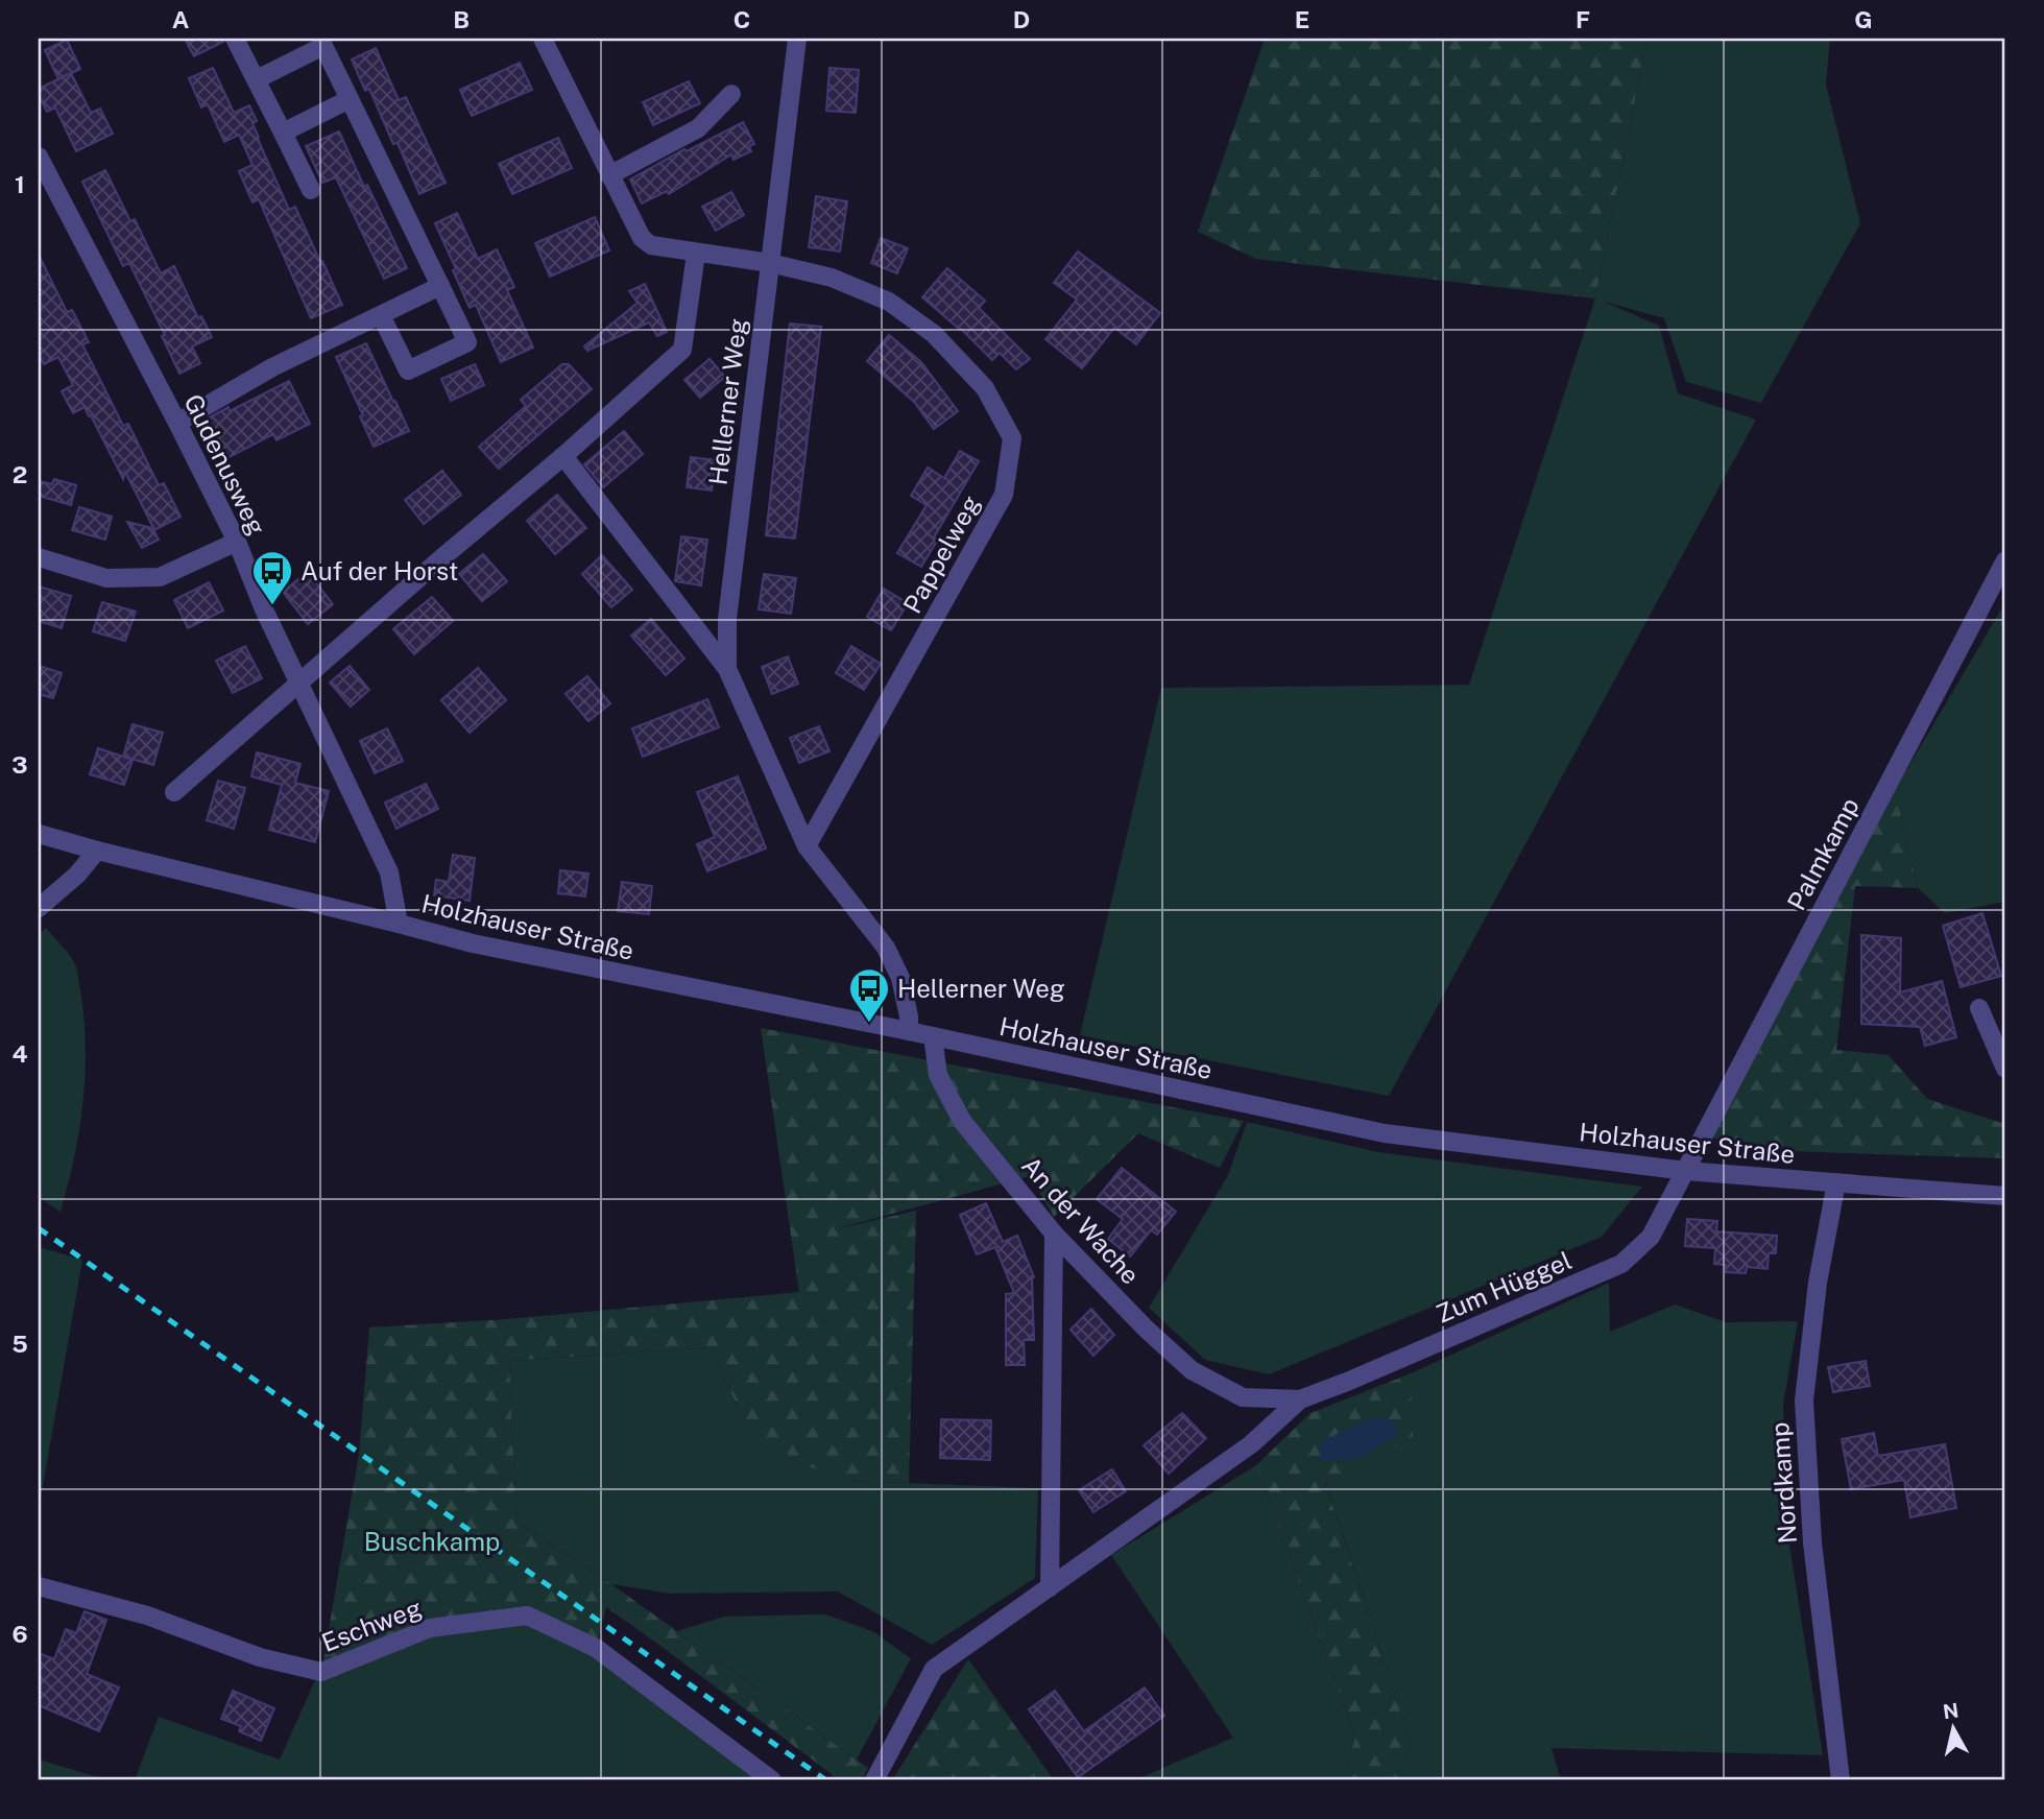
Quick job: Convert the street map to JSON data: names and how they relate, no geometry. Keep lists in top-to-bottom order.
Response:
{
  "streets": {
    "street": [
      "Hellerner Weg",
      "Gudenusweg",
      "Pappelweg",
      "Palmkamp",
      "Holzhauser Straße",
      "An der Wache",
      "Zum Hüggel",
      "Nordkamp",
      "Eschweg"
    ]
  },
  "crossings": [
    ["Hellerner Weg", "Pappelweg"],
    ["Hellerner Weg", "Holzhauser Straße"],
    ["Gudenusweg", "Holzhauser Straße"],
    ["Palmkamp", "Holzhauser Straße"],
    ["Palmkamp", "Zum Hüggel"],
    ["Holzhauser Straße", "An der Wache"],
    ["Holzhauser Straße", "Zum Hüggel"],
    ["Holzhauser Straße", "Nordkamp"],
    ["An der Wache", "Zum Hüggel"]
  ],
  "parks": ["Buschkamp"],
  "places": {
    "bus stop": ["Auf der Horst", "Hellerner Weg"]
  },
  "north": "top",
  "grid": {
    "columns": [
      "A",
      "B",
      "C",
      "D",
      "E",
      "F",
      "G"
    ],
    "rows": [
      "1",
      "2",
      "3",
      "4",
      "5",
      "6"
    ]
  }
}
